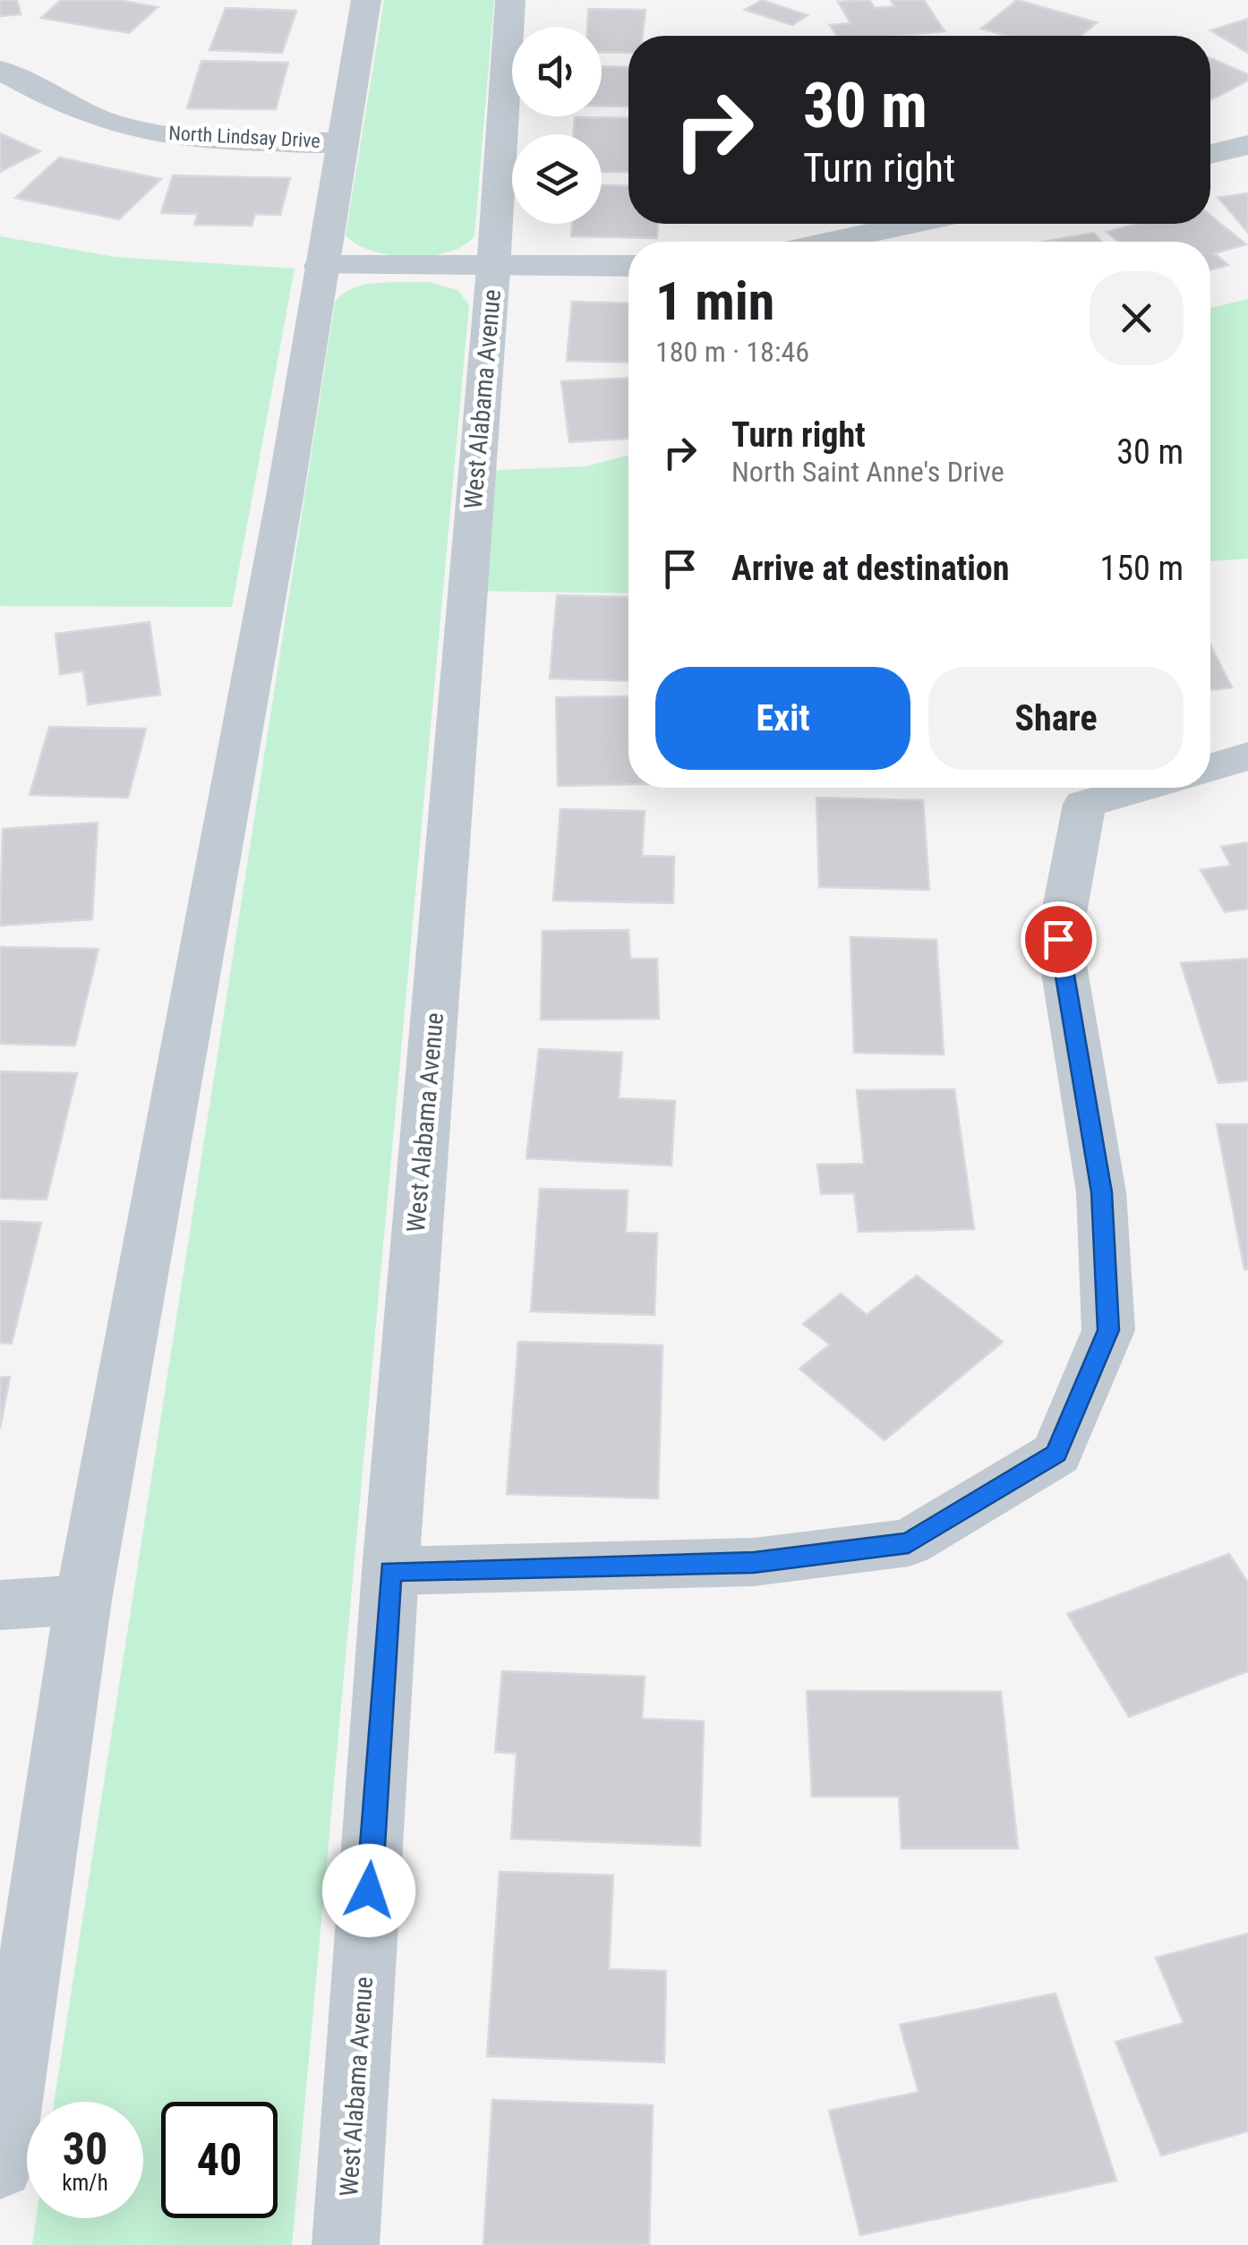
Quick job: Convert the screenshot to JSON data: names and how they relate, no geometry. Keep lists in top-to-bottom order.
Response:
{
  "streets": {
    "street": ["North Lindsay Drive", "West Alabama Avenue"]
  },
  "page": {
    "turn": ["30 m", "Turn right"],
    "heading": ["1 min", "180 m · 18:46"],
    "list": [
      {
        "name": "Turn right",
        "note": "North Saint Anne's Drive",
        "value": "30 m"
      },
      {
        "name": "Arrive at destination",
        "value": "150 m"
      }
    ],
    "buttons": ["Exit", "Share"],
    "speed": "30 km/h",
    "limit": "40"
  }
}
